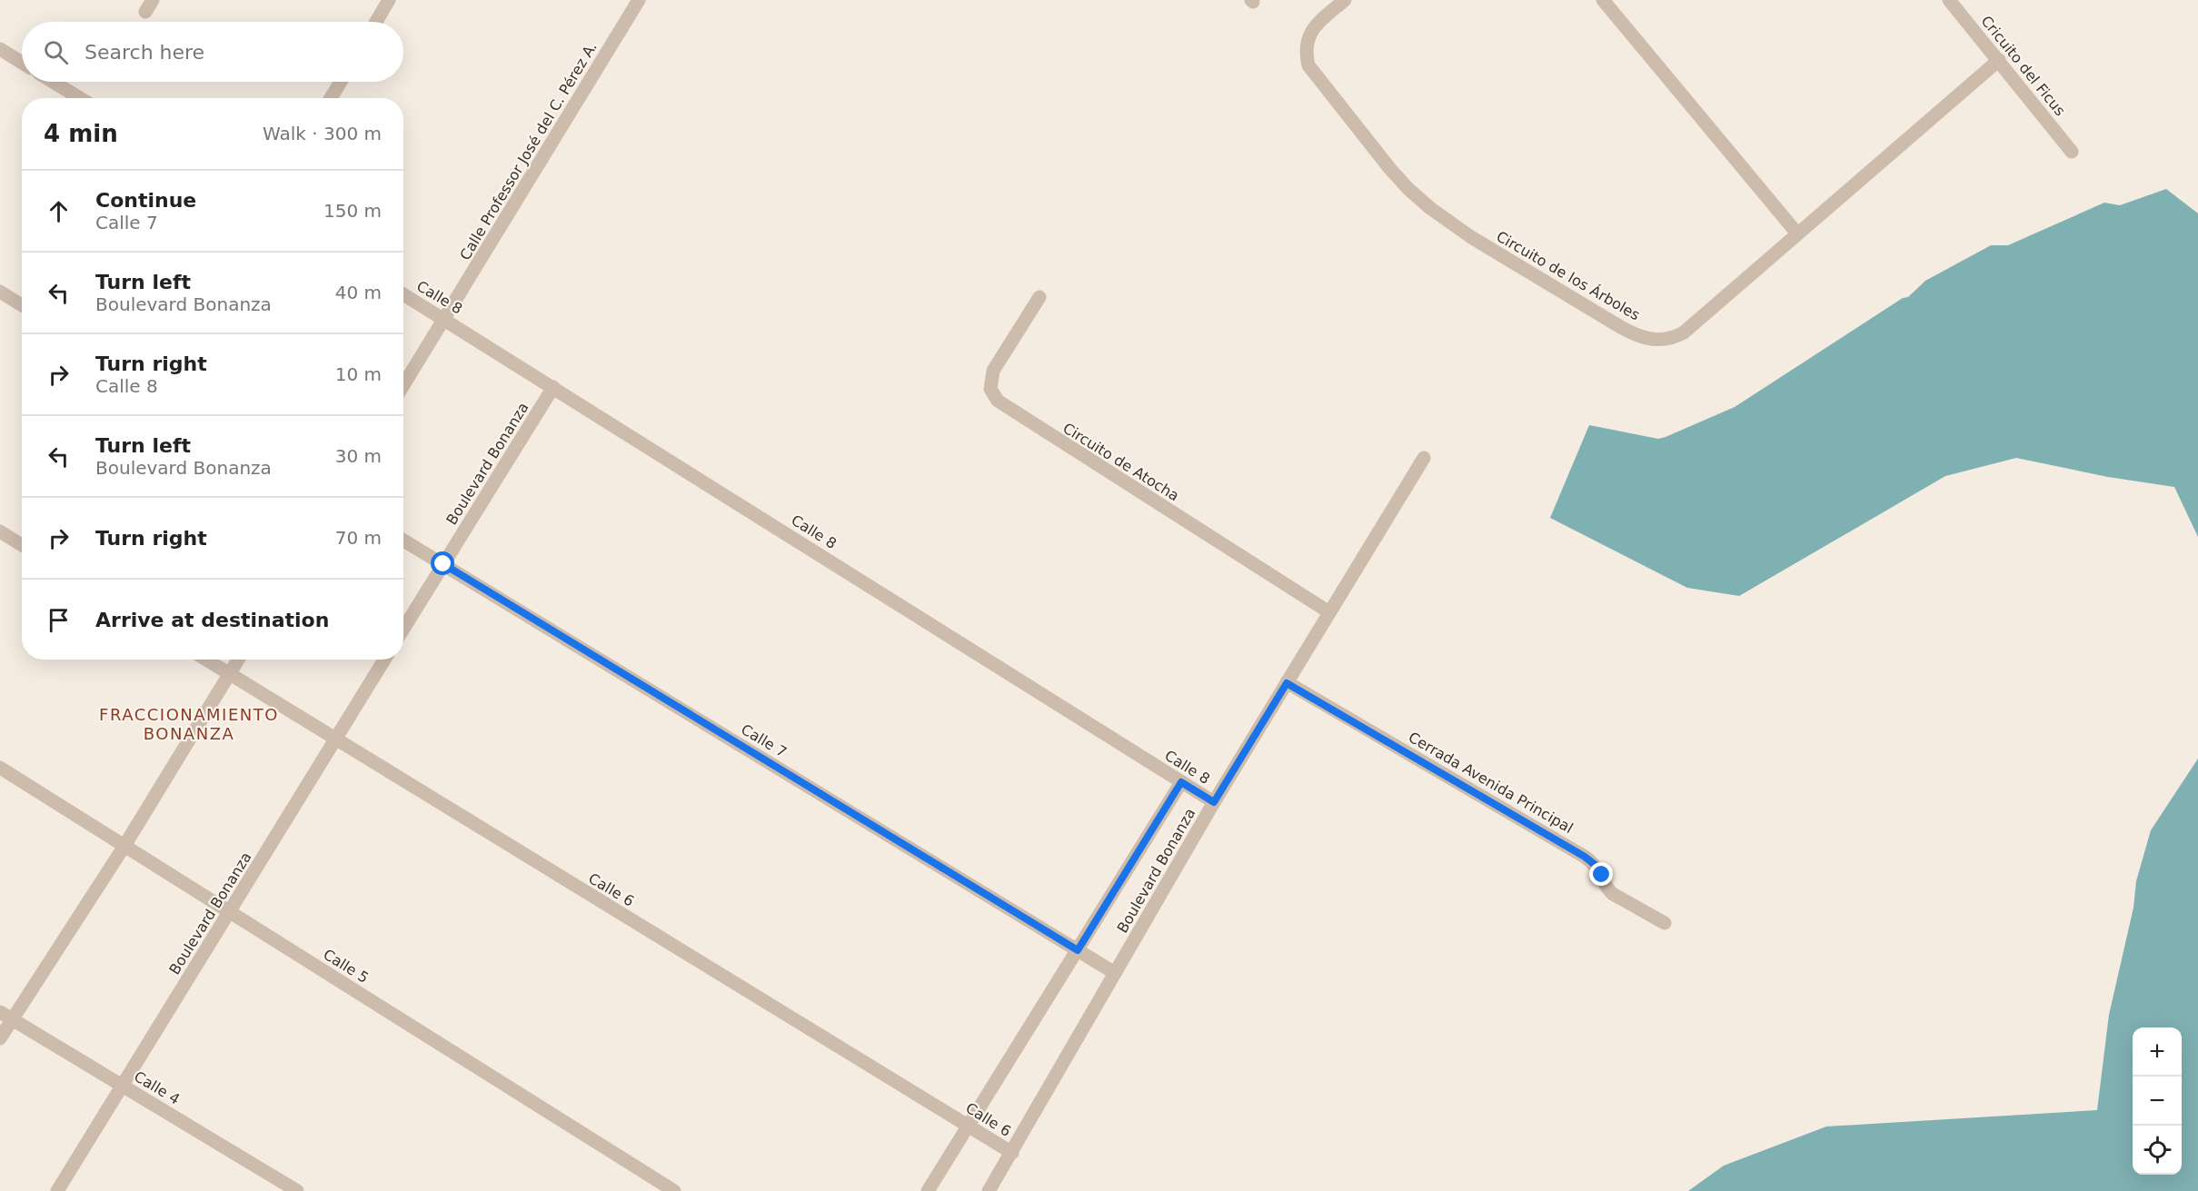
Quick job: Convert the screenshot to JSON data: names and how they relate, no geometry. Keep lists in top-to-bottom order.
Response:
{
  "streets": {
    "street": [
      "Cricuito del Ficus",
      "Calle Professor José del C. Pérez A.",
      "Circuito de los Árboles",
      "Calle 8",
      "Circuito de Atocha",
      "Boulevard Bonanza",
      "Calle 7",
      "Cerrada Avenida Principal",
      "Calle 6",
      "Calle 5",
      "Calle 4"
    ]
  },
  "crossings": [
    ["Cricuito del Ficus", "Circuito de los Árboles"],
    ["Calle Professor José del C. Pérez A.", "Calle 8"],
    ["Calle 8", "Boulevard Bonanza"],
    ["Circuito de Atocha", "Boulevard Bonanza"],
    ["Boulevard Bonanza", "Calle 7"],
    ["Boulevard Bonanza", "Cerrada Avenida Principal"],
    ["Boulevard Bonanza", "Calle 6"],
    ["Boulevard Bonanza", "Calle 5"],
    ["Boulevard Bonanza", "Calle 4"]
  ],
  "districts": ["FRACCIONAMIENTO BONANZA"],
  "page": {
    "search": "Search here",
    "heading": ["4 min", "Walk · 300 m"],
    "list": [
      ["Continue", "Calle 7", "150 m"],
      ["Turn left", "Boulevard Bonanza", "40 m"],
      ["Turn right", "Calle 8", "10 m"],
      ["Turn left", "Boulevard Bonanza", "30 m"],
      ["Turn right", "70 m"],
      "Arrive at destination"
    ],
    "map_buttons": ["+", "−"]
  }
}
